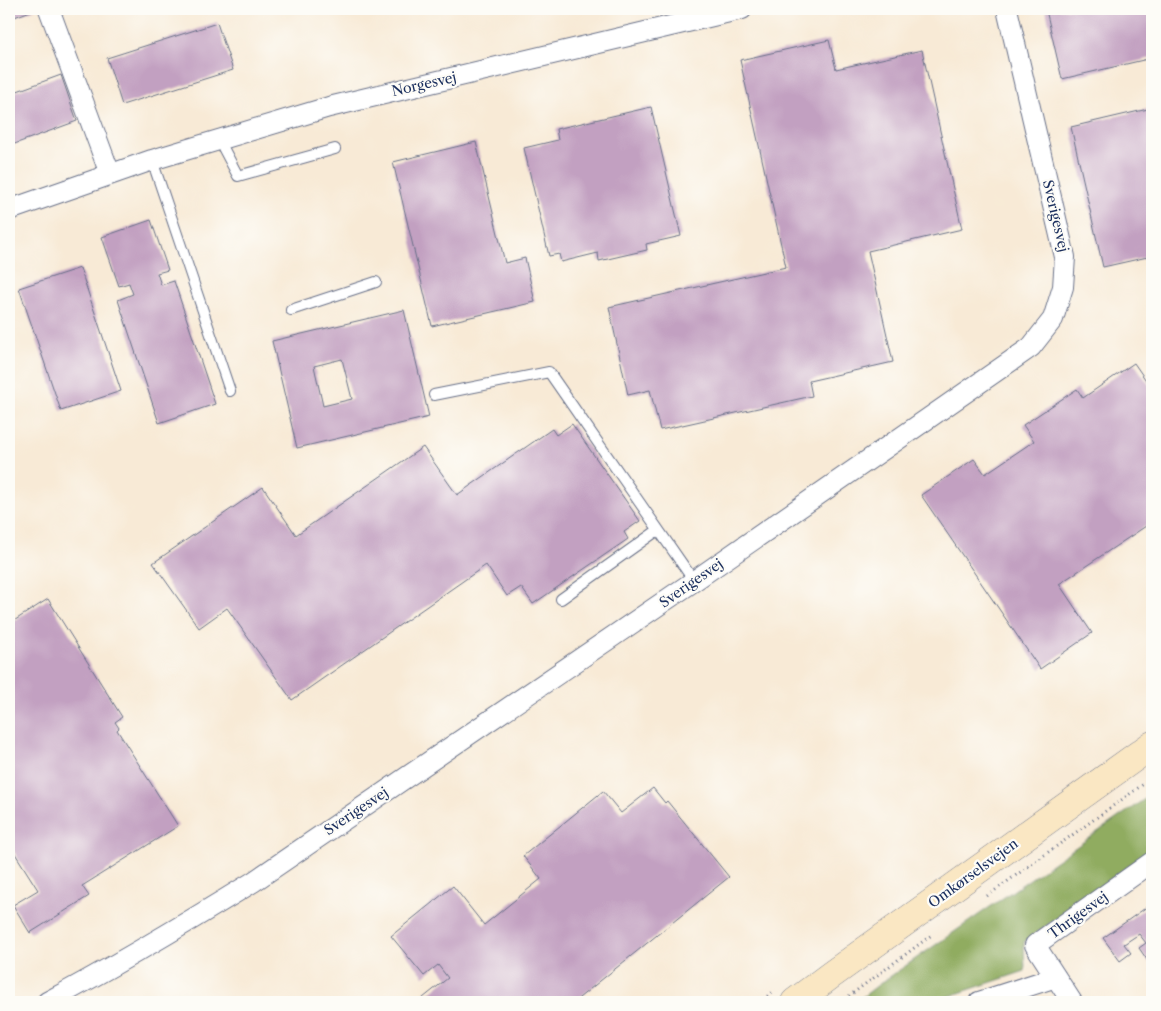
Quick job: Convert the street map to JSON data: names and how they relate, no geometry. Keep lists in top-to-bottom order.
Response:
{
  "streets": {
    "main road": ["Omkørselsvejen"],
    "street": ["Norgesvej", "Sverigesvej", "Thrigesvej"]
  }
}
